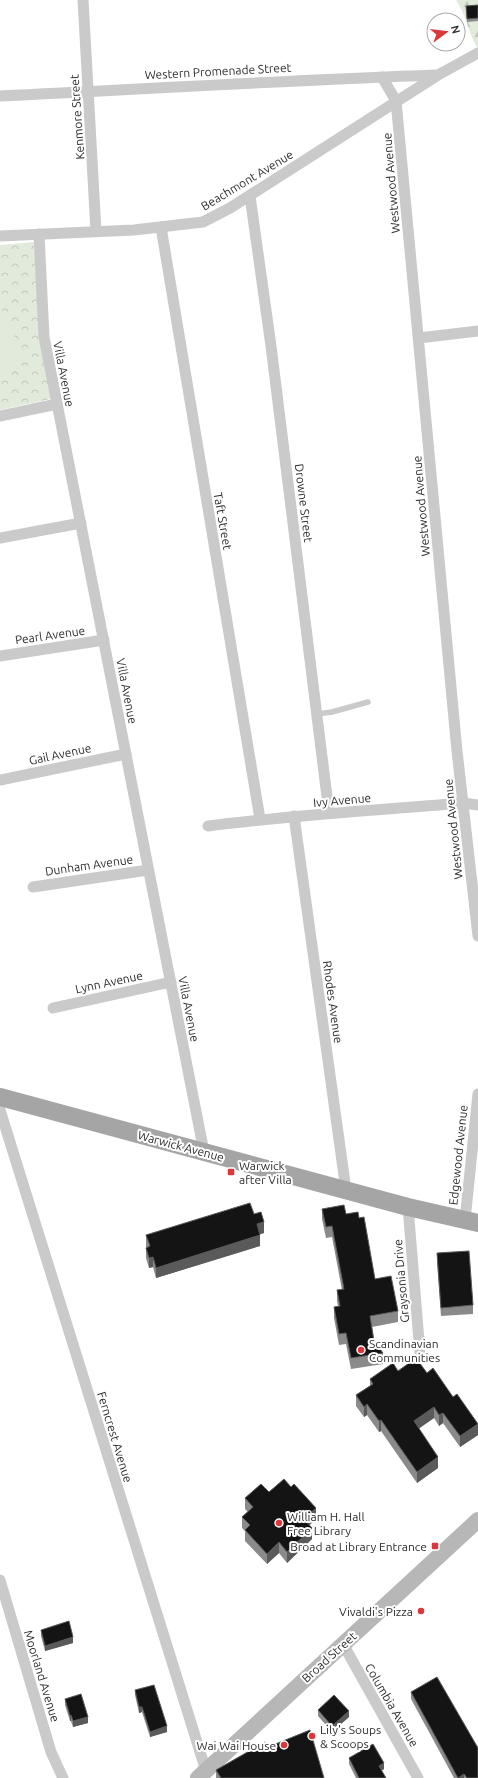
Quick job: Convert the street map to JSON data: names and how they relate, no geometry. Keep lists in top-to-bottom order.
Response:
{
  "streets": {
    "main road": ["Warwick Avenue", "Broad Street"],
    "street": [
      "Western Promenade Street",
      "Kenmore Street",
      "Beachmont Avenue",
      "Westwood Avenue",
      "Villa Avenue",
      "Drowne Street",
      "Taft Street",
      "Pearl Avenue",
      "Gail Avenue",
      "Ivy Avenue",
      "Dunham Avenue",
      "Lynn Avenue",
      "Rhodes Avenue",
      "Edgewood Avenue",
      "Graysonia Drive",
      "Ferncrest Avenue",
      "Moorland Avenue",
      "Columbia Avenue"
    ]
  },
  "crossings": [
    ["Western Promenade Street", "Kenmore Street"],
    ["Western Promenade Street", "Beachmont Avenue"],
    ["Western Promenade Street", "Westwood Avenue"],
    ["Kenmore Street", "Beachmont Avenue"],
    ["Beachmont Avenue", "Westwood Avenue"],
    ["Beachmont Avenue", "Villa Avenue"],
    ["Beachmont Avenue", "Drowne Street"],
    ["Beachmont Avenue", "Taft Street"],
    ["Westwood Avenue", "Ivy Avenue"],
    ["Villa Avenue", "Pearl Avenue"],
    ["Villa Avenue", "Gail Avenue"],
    ["Villa Avenue", "Dunham Avenue"],
    ["Villa Avenue", "Lynn Avenue"],
    ["Villa Avenue", "Warwick Avenue"],
    ["Drowne Street", "Ivy Avenue"],
    ["Taft Street", "Ivy Avenue"],
    ["Ivy Avenue", "Rhodes Avenue"],
    ["Rhodes Avenue", "Warwick Avenue"],
    ["Warwick Avenue", "Edgewood Avenue"],
    ["Warwick Avenue", "Graysonia Drive"],
    ["Ferncrest Avenue", "Broad Street"],
    ["Broad Street", "Columbia Avenue"]
  ],
  "places": {
    "transit": ["Warwick after Villa", "Broad at Library Entrance"],
    "other": [
      "Scandinavian Communities",
      "William H. Hall Free Library",
      "Vivaldi's Pizza",
      "Lily's Soups & Scoops",
      "Wai Wai House"
    ]
  },
  "north": "right"
}
